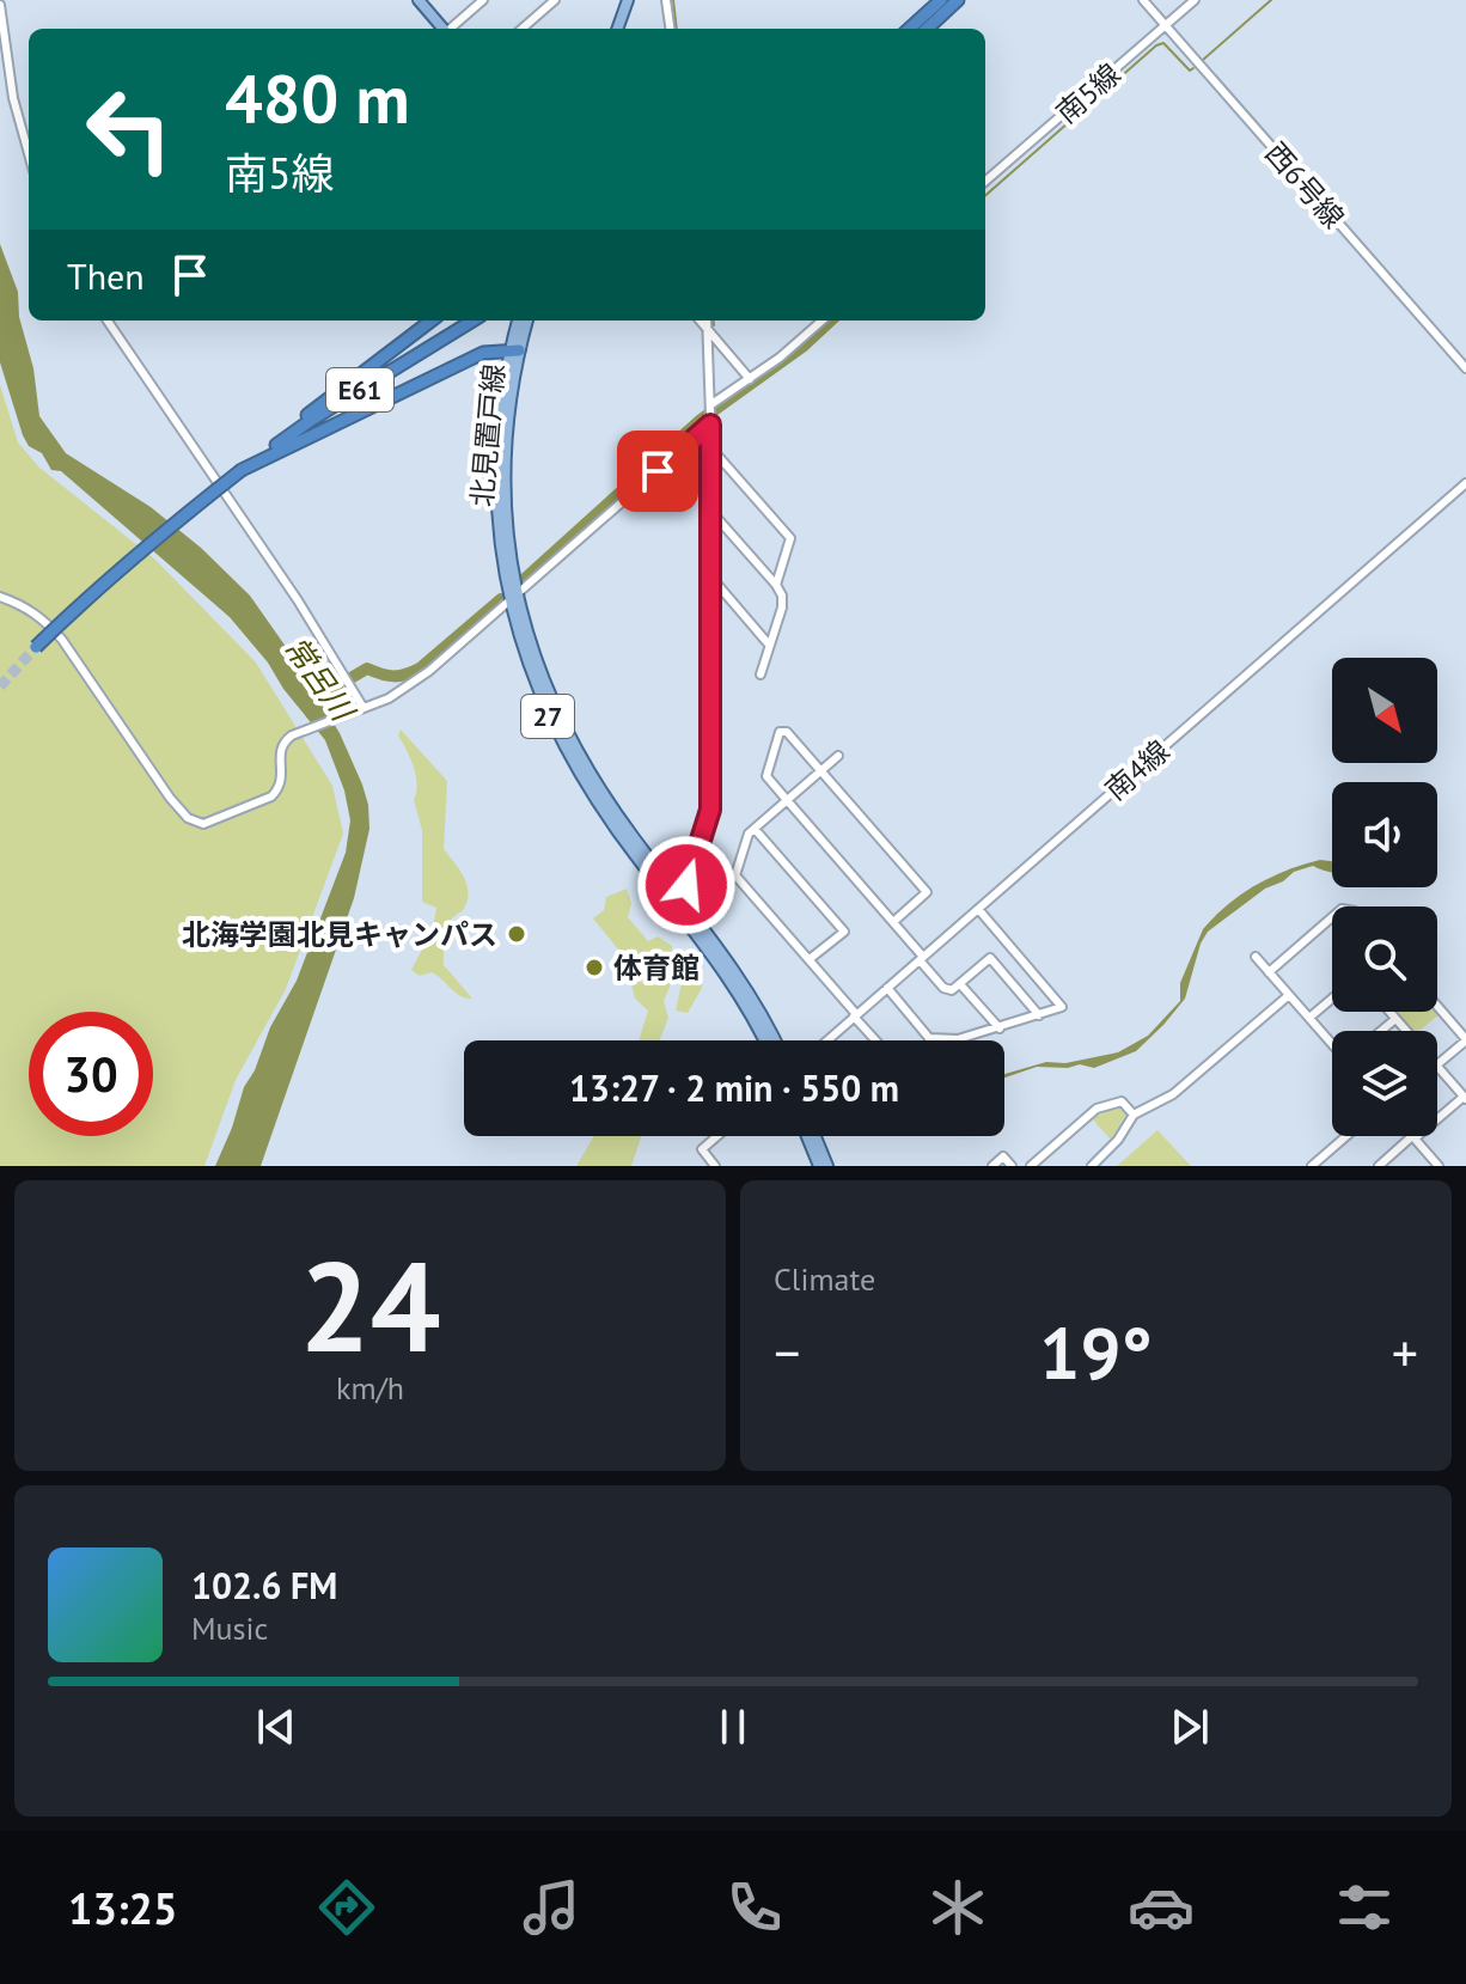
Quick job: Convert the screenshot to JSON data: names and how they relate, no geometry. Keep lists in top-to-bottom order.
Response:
{
  "streets": {
    "highway": ["E61"],
    "main road": ["北見置戸線", "27"],
    "street": ["南5線", "西6号線", "南4線"]
  },
  "crossings": [
    ["南5線", "西6号線"]
  ],
  "water": ["常呂川"],
  "places": ["北海学園北見キャンパス", "体育館"],
  "north": "bottom right",
  "page": {
    "turn": ["480 m", "南5線"],
    "then": "Then",
    "limit": "30",
    "trip": "13:27 · 2 min · 550 m",
    "tile": [
      ["24", "km/h"],
      "Climate"
    ],
    "heat": ["−", "19°", "+"],
    "song": ["102.6 FM", "Music"],
    "tabs": "13:25"
  }
}
